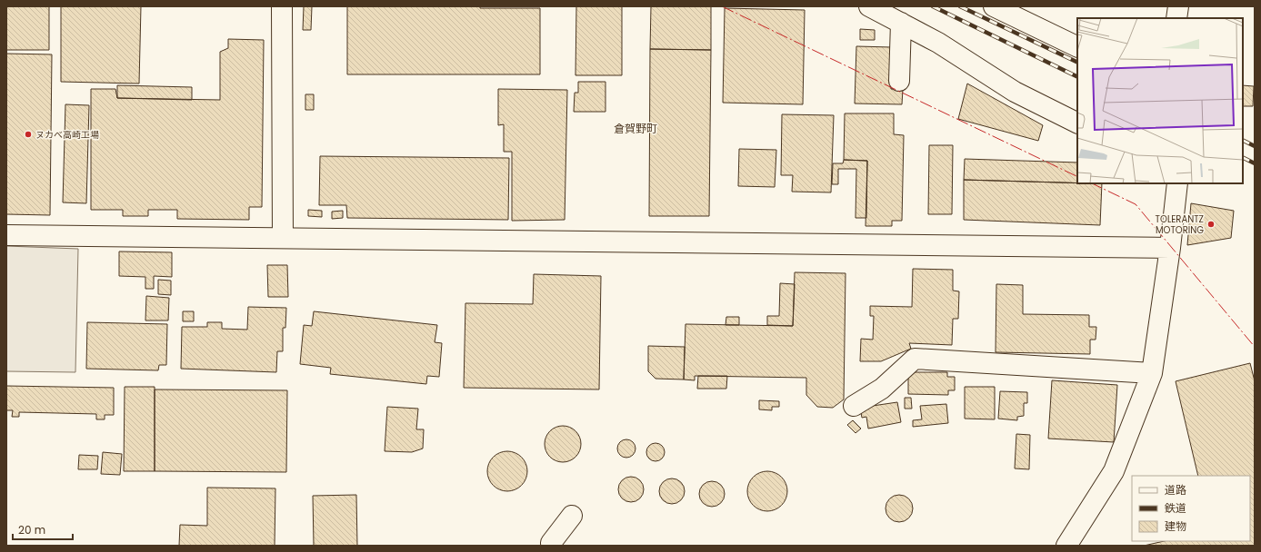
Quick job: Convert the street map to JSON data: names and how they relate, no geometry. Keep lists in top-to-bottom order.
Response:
{
  "districts": ["倉賀野町"],
  "places": ["ヌカべ高崎工場", "TOLERANTZ MOTORING"],
  "legend": ["道路", "鉄道", "建物"],
  "scale_bar": "20 m"
}
